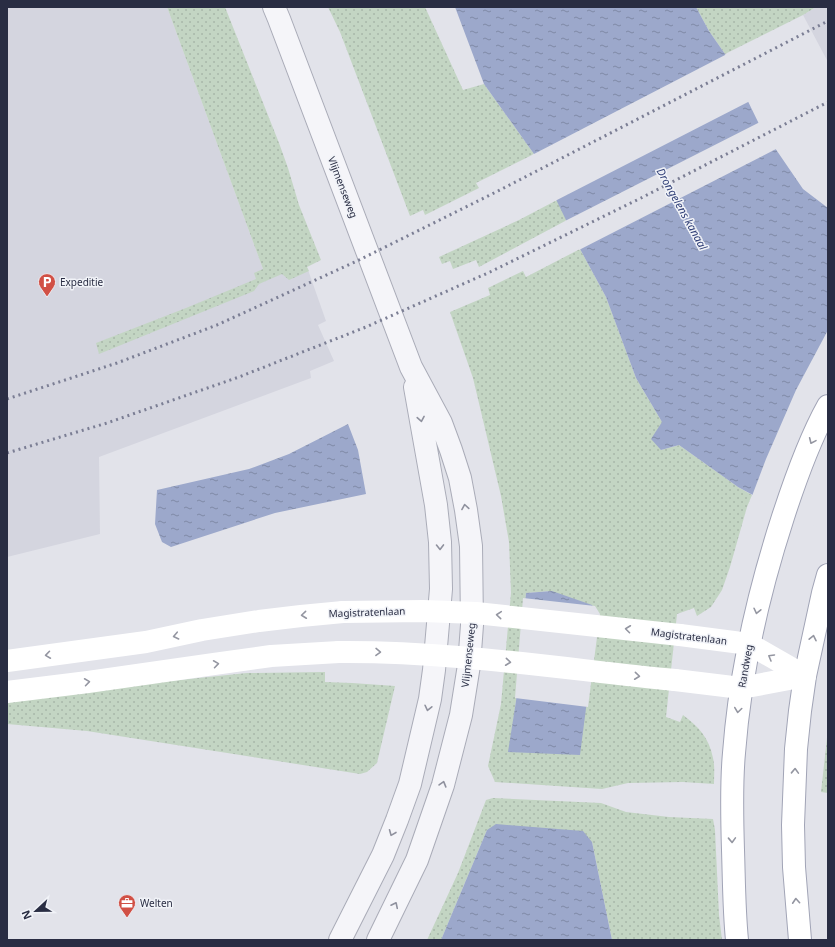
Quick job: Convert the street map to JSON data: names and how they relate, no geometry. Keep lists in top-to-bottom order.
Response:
{
  "streets": {
    "main road": ["Magistratenlaan", "Randweg"],
    "street": ["Vlijmenseweg"]
  },
  "crossings": [
    ["Magistratenlaan", "Randweg"]
  ],
  "water": ["Drongelens kanaal"],
  "places": {
    "parking": ["Expeditie"],
    "office": ["Welten"]
  },
  "north": "left"
}
